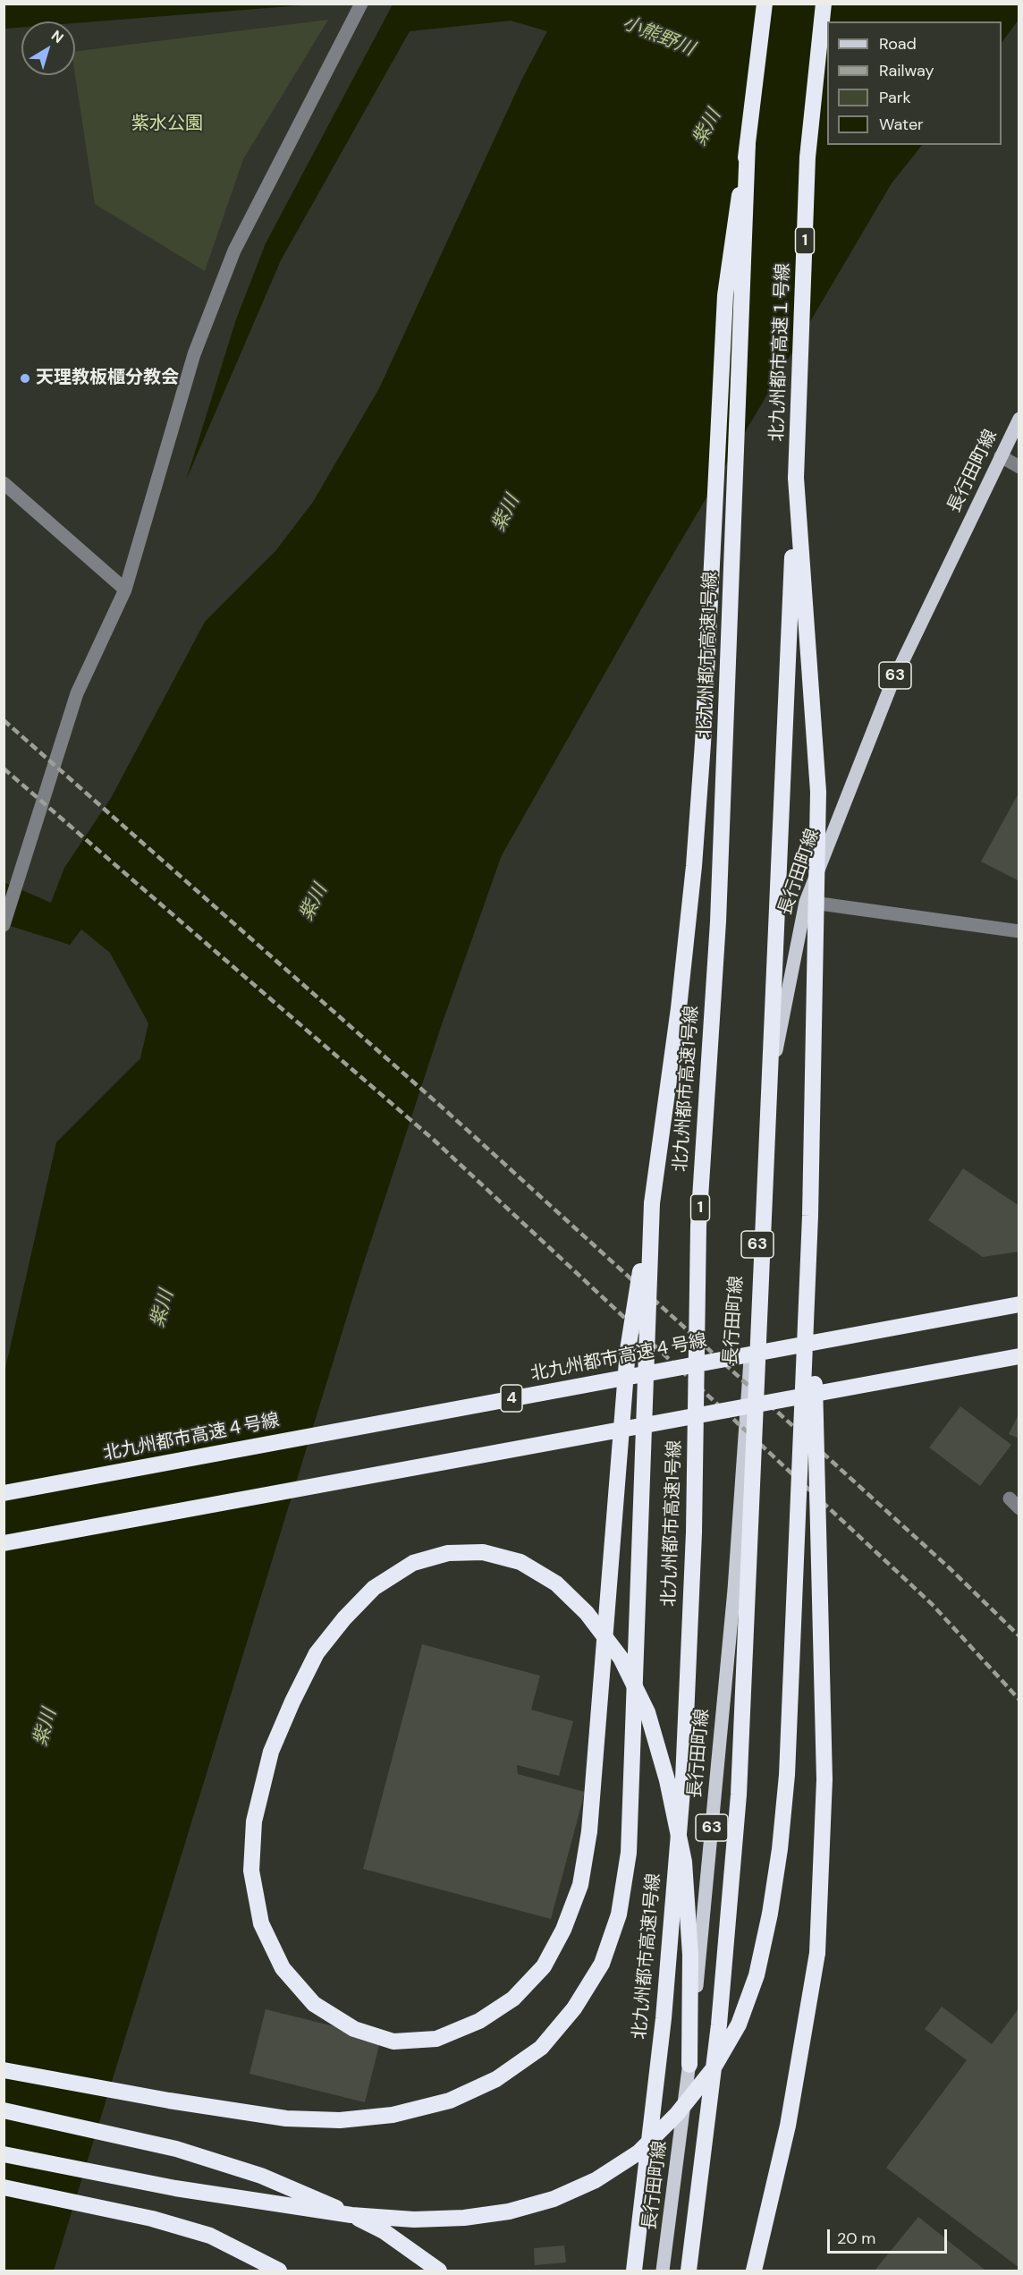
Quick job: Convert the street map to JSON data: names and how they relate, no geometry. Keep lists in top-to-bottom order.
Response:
{
  "streets": {
    "highway": [
      "1",
      "北九州都市高速１号線",
      "北九州都市高速1号線",
      "北九州都市高速４号線",
      "4"
    ],
    "main road": ["長行田町線", "63"]
  },
  "crossings": [
    ["1", "北九州都市高速１号線"]
  ],
  "water": ["小熊野川", "紫川"],
  "parks": ["紫水公園"],
  "places": ["天理教板櫃分教会"],
  "legend": [
    "Road",
    "Railway",
    "Park",
    "Water"
  ],
  "scale_bar": "20 m",
  "north": "top right"
}
